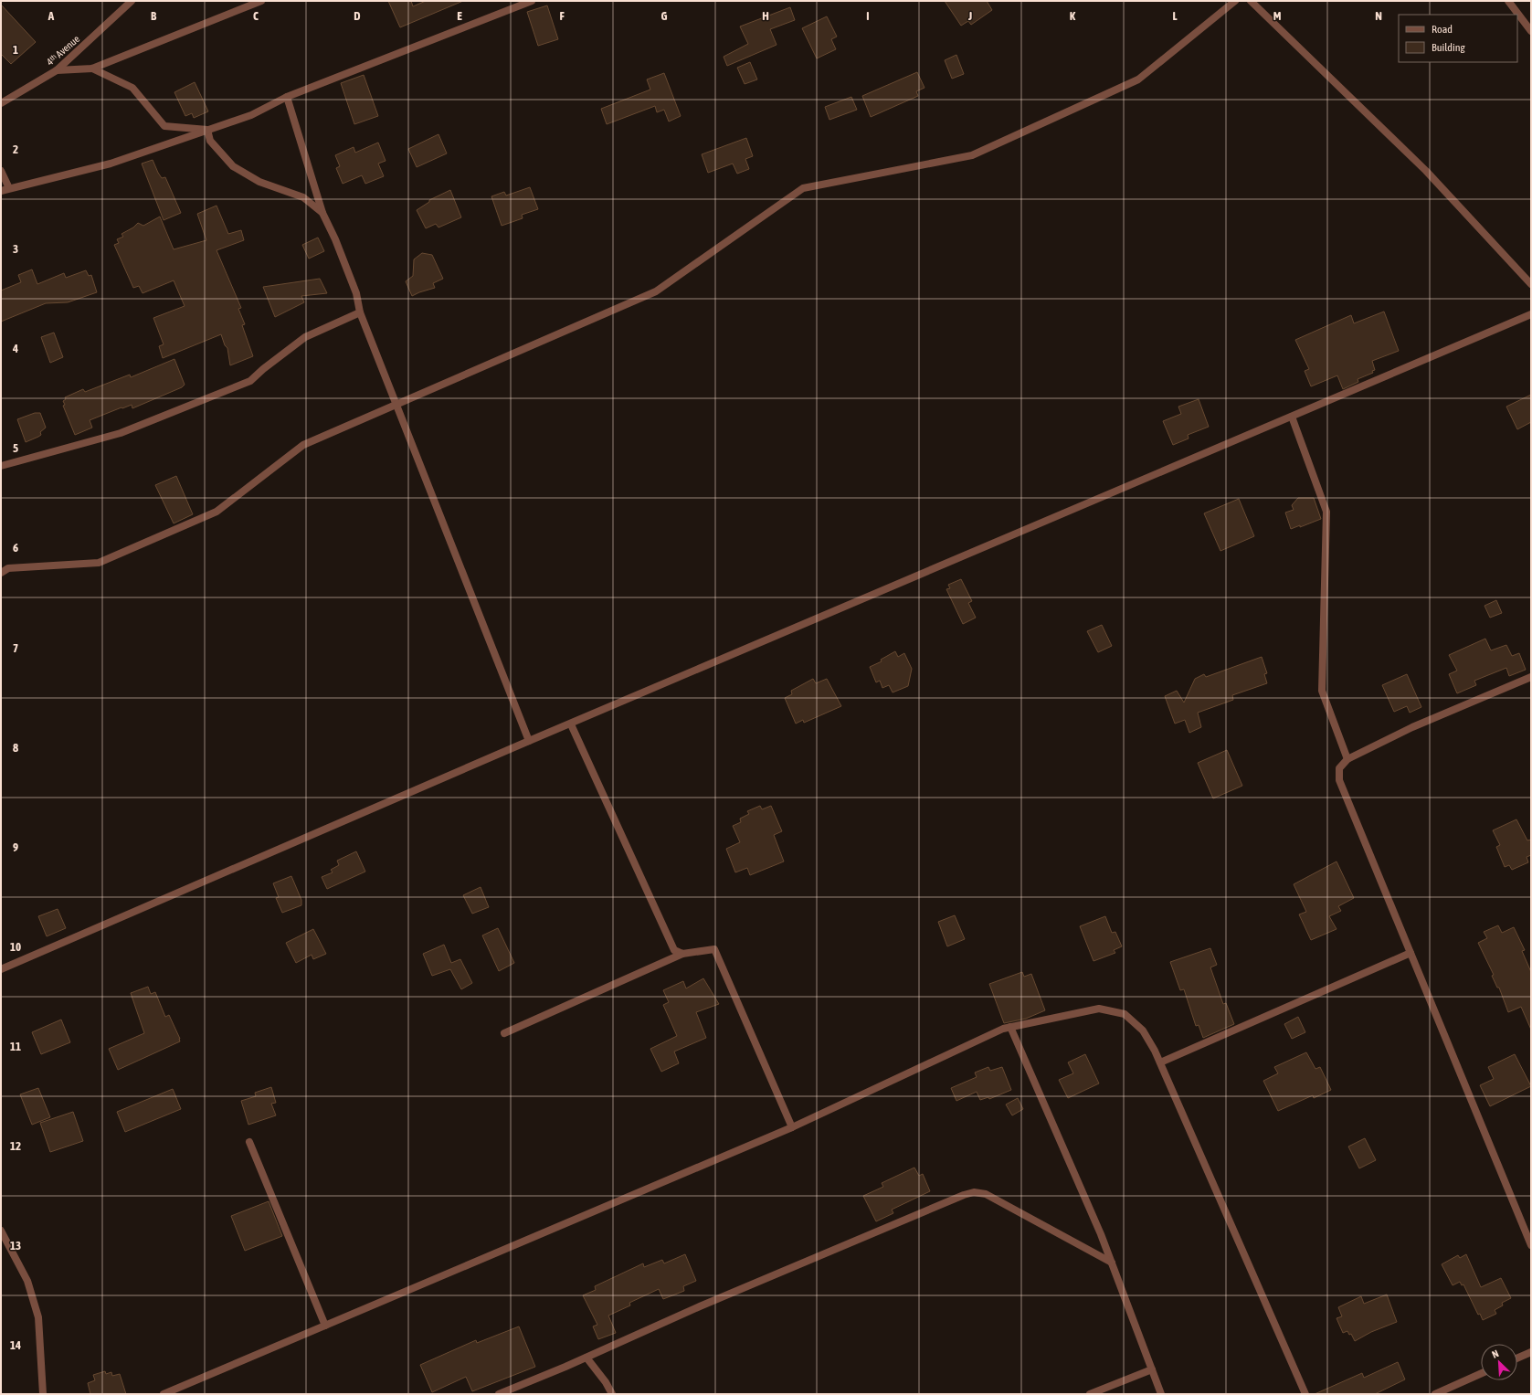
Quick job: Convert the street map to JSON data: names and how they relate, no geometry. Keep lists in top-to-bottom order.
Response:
{
  "streets": {
    "street": ["4ᵗʰ Avenue"]
  },
  "legend": ["Road", "Building"],
  "north": "top left",
  "grid": {
    "columns": [
      "A",
      "B",
      "C",
      "D",
      "E",
      "F",
      "G",
      "H",
      "I",
      "J",
      "K",
      "L",
      "M",
      "N"
    ],
    "rows": [
      "1",
      "2",
      "3",
      "4",
      "5",
      "6",
      "7",
      "8",
      "9",
      "10",
      "11",
      "12",
      "13",
      "14"
    ]
  }
}
